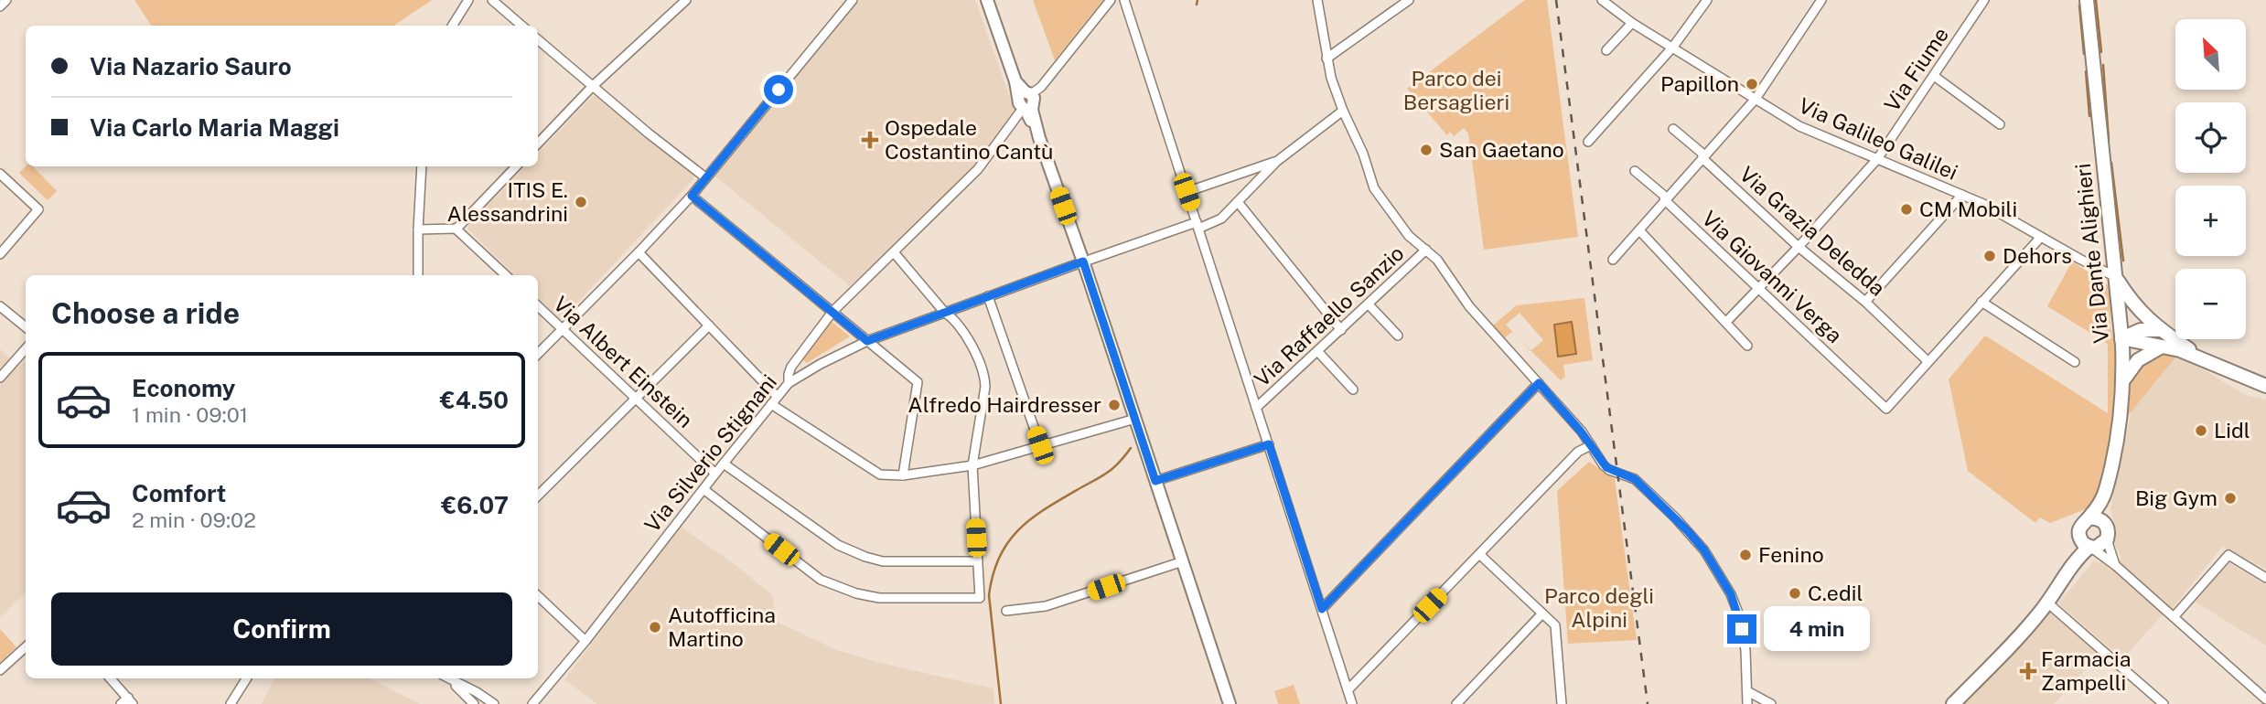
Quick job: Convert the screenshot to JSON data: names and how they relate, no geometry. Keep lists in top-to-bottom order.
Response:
{
  "streets": {
    "main road": ["Via Dante Alighieri"],
    "street": [
      "Via Fiume",
      "Via Galileo Galilei",
      "Via Grazia Deledda",
      "Via Giovanni Verga",
      "Via Raffaello Sanzio",
      "Via Albert Einstein",
      "Via Silverio Stignani"
    ]
  },
  "crossings": [
    ["Via Fiume", "Via Galileo Galilei"],
    ["Via Fiume", "Via Grazia Deledda"],
    ["Via Fiume", "Via Giovanni Verga"],
    ["Via Galileo Galilei", "Via Dante Alighieri"],
    ["Via Grazia Deledda", "Via Giovanni Verga"],
    ["Via Albert Einstein", "Via Silverio Stignani"]
  ],
  "parks": ["Parco dei Bersaglieri", "Parco degli Alpini"],
  "places": {
    "other": [
      "Papillon",
      "San Gaetano",
      "ITIS E. Alessandrini",
      "CM Mobili",
      "Dehors",
      "Alfredo Hairdresser",
      "Lidl",
      "Big Gym",
      "Fenino",
      "C.edil",
      "Autofficina Martino"
    ],
    "health": ["Ospedale Costantino Cantù", "Farmacia Zampelli"]
  },
  "north": "top left",
  "page": {
    "map_buttons": ["+", "−"],
    "banner": ["Via Nazario Sauro", "Via Carlo Maria Maggi"],
    "heading": "Choose a ride",
    "list": [
      {
        "name": "Economy",
        "note": "1 min · 09:01",
        "value": "€4.50"
      },
      {
        "name": "Comfort",
        "note": "2 min · 09:02",
        "value": "€6.07"
      }
    ],
    "buttons": "Confirm",
    "bubble": "4 min"
  }
}
